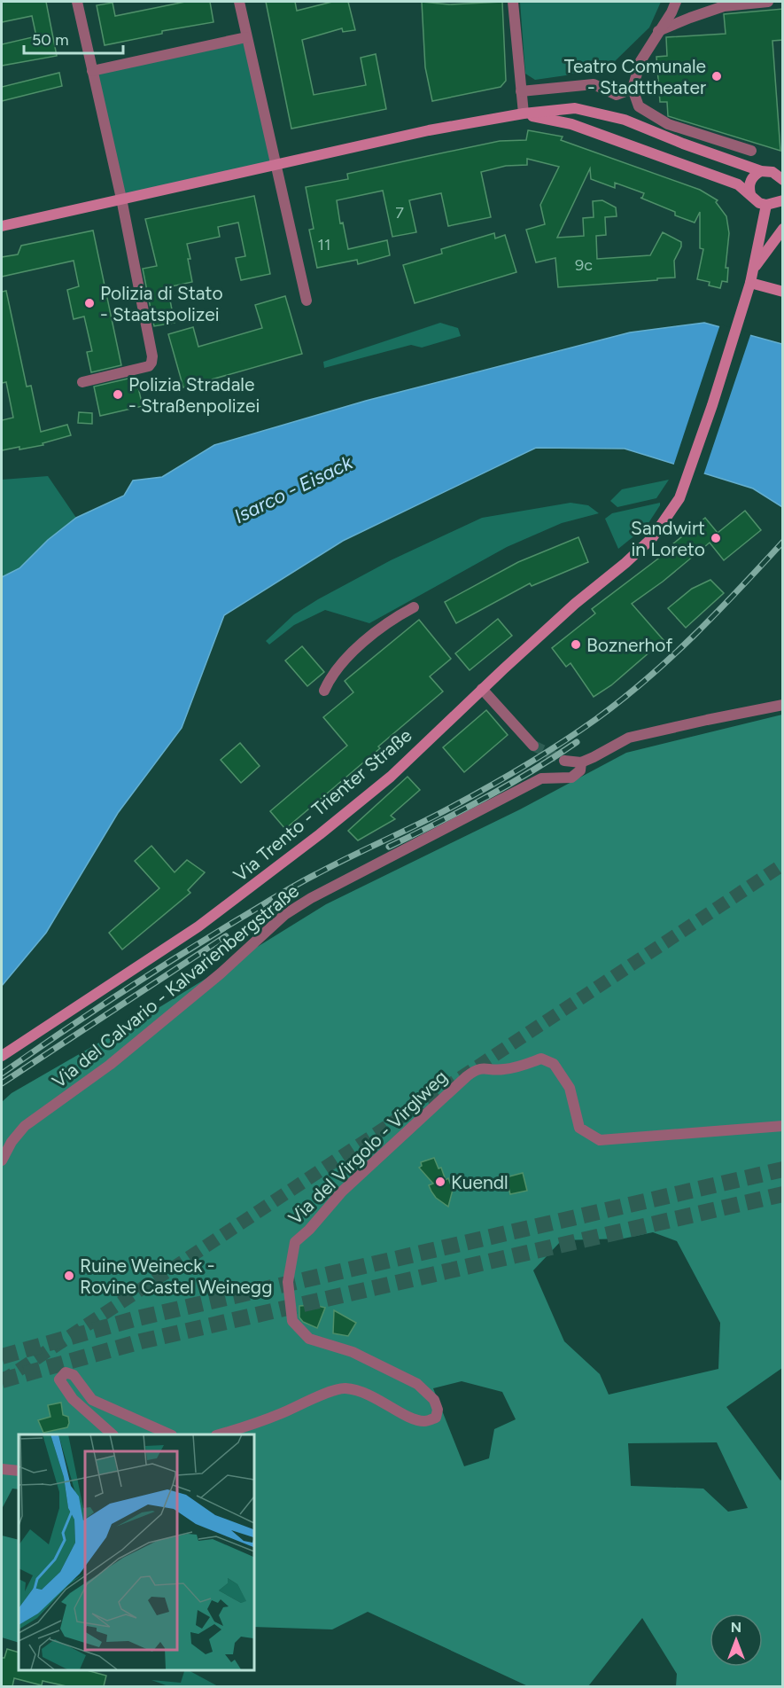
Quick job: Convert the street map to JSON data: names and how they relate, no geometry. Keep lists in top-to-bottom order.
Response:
{
  "streets": {
    "main road": ["Via Trento - Trienter Straße"],
    "street": ["Via del Calvario - Kalvarienbergstraße", "Via del Virgolo - Virglweg"]
  },
  "water": ["Isarco - Eisack"],
  "places": [
    "Teatro Comunale - Stadttheater",
    "Polizia di Stato - Staatspolizei",
    "Polizia Stradale - Straßenpolizei",
    "Sandwirt in Loreto",
    "Boznerhof",
    "Kuendl",
    "Ruine Weineck - Rovine Castel Weinegg"
  ],
  "house_numbers": ["7", "11", "9c"],
  "scale_bar": "50 m",
  "north": "top"
}
